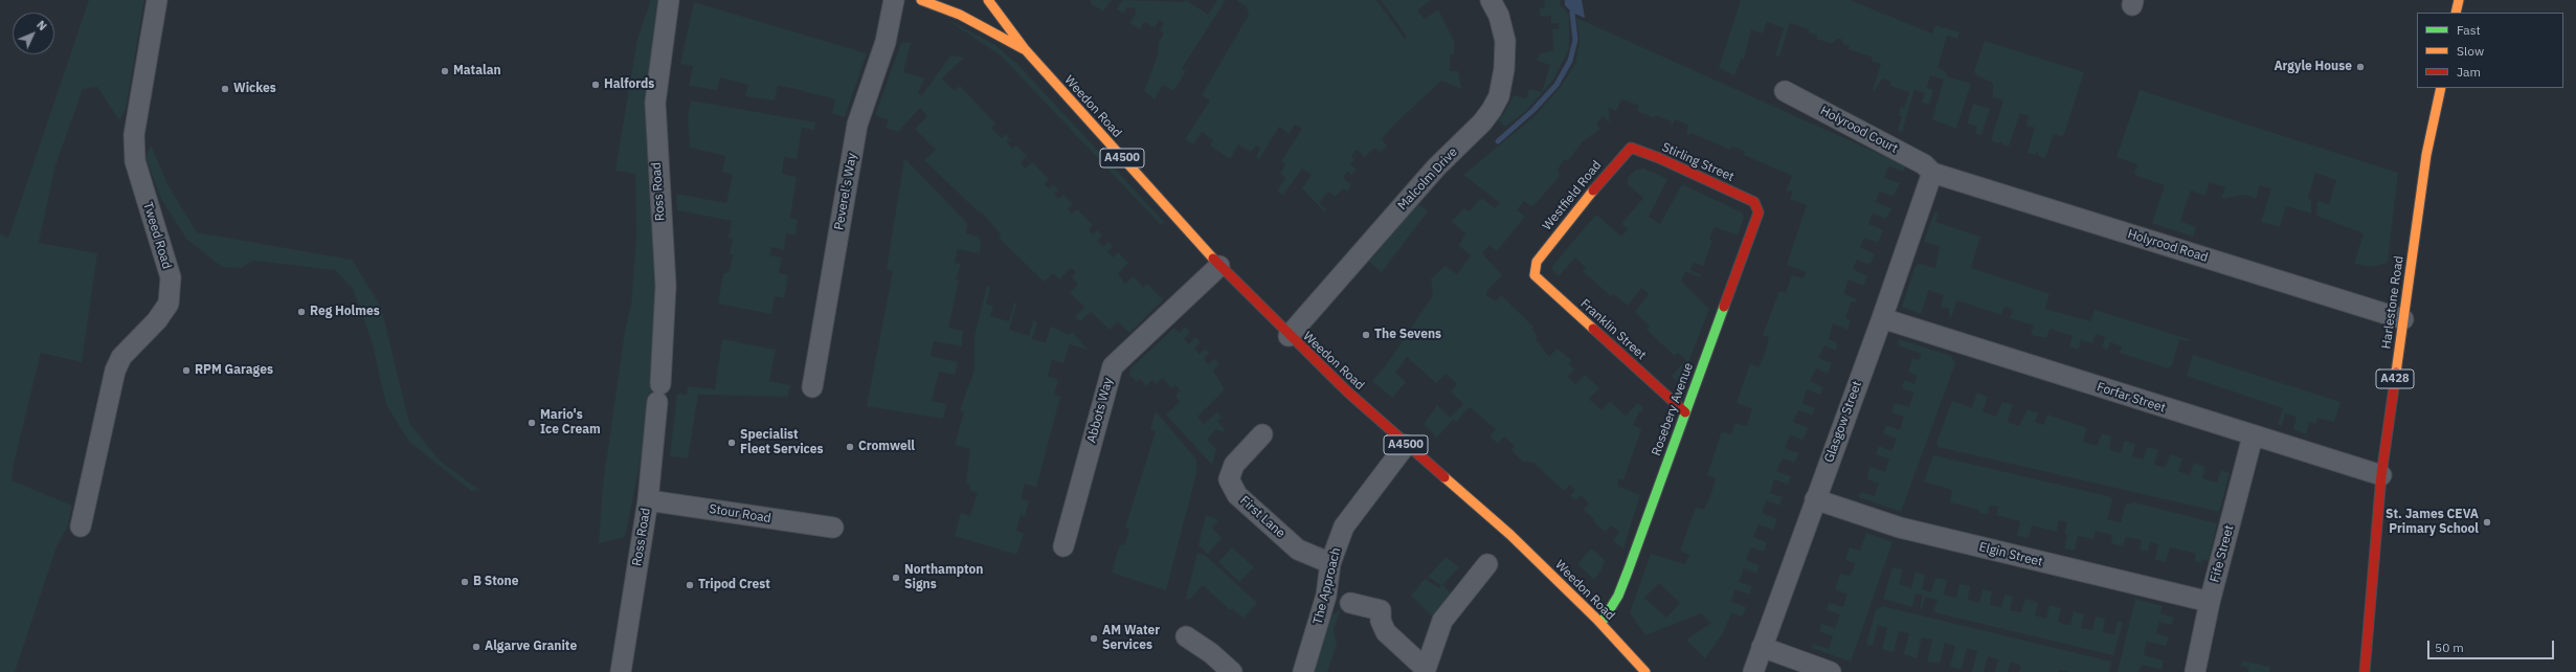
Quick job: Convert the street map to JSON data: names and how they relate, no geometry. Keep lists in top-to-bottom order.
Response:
{
  "streets": {
    "main road": [
      "Weedon Road",
      "A4500",
      "Stirling Street",
      "Westfield Road",
      "Harlestone Road",
      "Franklin Street",
      "A428",
      "Rosebery Avenue"
    ],
    "street": [
      "Holyrood Court",
      "Malcolm Drive",
      "Ross Road",
      "Peverel's Way",
      "Tweed Road",
      "Holyrood Road",
      "Forfar Street",
      "Abbots Way",
      "Glasgow Street",
      "Stour Road",
      "First Lane",
      "Fife Street",
      "Elgin Street",
      "The Approach"
    ]
  },
  "crossings": [
    ["Weedon Road", "Malcolm Drive"],
    ["Weedon Road", "Rosebery Avenue"],
    ["Weedon Road", "Abbots Way"],
    ["Weedon Road", "The Approach"],
    ["Holyrood Court", "Holyrood Road"],
    ["Holyrood Court", "Glasgow Street"],
    ["Stirling Street", "Westfield Road"],
    ["Stirling Street", "Rosebery Avenue"],
    ["Ross Road", "Stour Road"],
    ["Westfield Road", "Franklin Street"],
    ["Holyrood Road", "Harlestone Road"],
    ["Holyrood Road", "Glasgow Street"],
    ["Harlestone Road", "Forfar Street"],
    ["Franklin Street", "Rosebery Avenue"],
    ["Forfar Street", "Glasgow Street"],
    ["Forfar Street", "Fife Street"],
    ["Glasgow Street", "Elgin Street"],
    ["First Lane", "The Approach"],
    ["Fife Street", "Elgin Street"]
  ],
  "places": [
    "Argyle House",
    "Matalan",
    "Halfords",
    "Wickes",
    "Reg Holmes",
    "The Sevens",
    "RPM Garages",
    "Mario's Ice Cream",
    "Specialist Fleet Services",
    "Cromwell",
    "St. James CEVA Primary School",
    "Northampton Signs",
    "B Stone",
    "Tripod Crest",
    "AM Water Services",
    "Algarve Granite"
  ],
  "legend": ["Fast", "Slow", "Jam"],
  "scale_bar": "50 m",
  "north": "top right"
}
